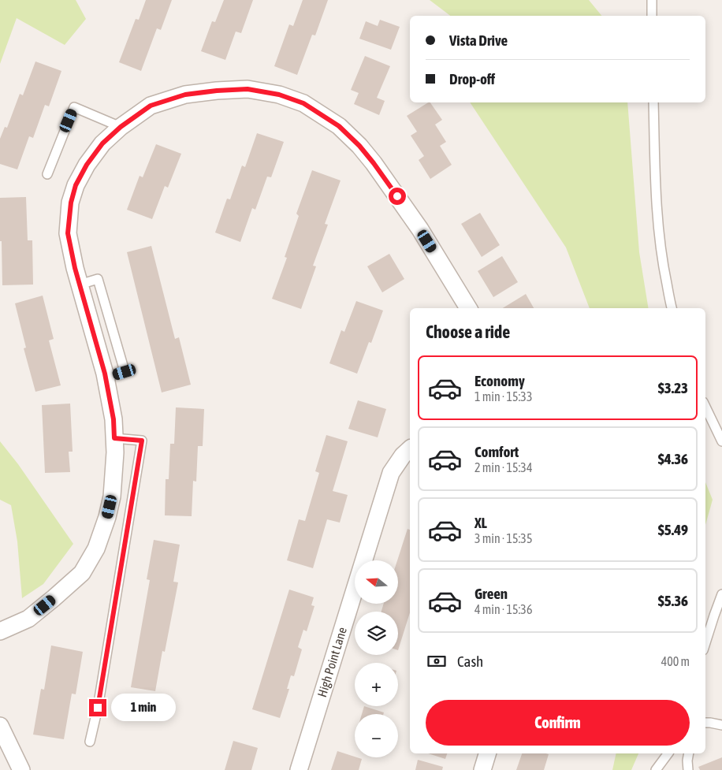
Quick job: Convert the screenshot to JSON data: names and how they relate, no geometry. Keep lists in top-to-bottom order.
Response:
{
  "streets": {
    "street": ["High Point Lane"]
  },
  "north": "left",
  "page": {
    "banner": ["Vista Drive", "Drop-off"],
    "heading": "Choose a ride",
    "list": [
      {
        "name": "Economy",
        "note": "1 min · 15:33",
        "value": "$3.23"
      },
      {
        "name": "Comfort",
        "note": "2 min · 15:34",
        "value": "$4.36"
      },
      {
        "name": "XL",
        "note": "3 min · 15:35",
        "value": "$5.49"
      },
      {
        "name": "Green",
        "note": "4 min · 15:36",
        "value": "$5.36"
      }
    ],
    "map_buttons": ["+", "−"],
    "pay": ["Cash", "400 m"],
    "buttons": "Confirm",
    "bubble": "1 min"
  }
}
